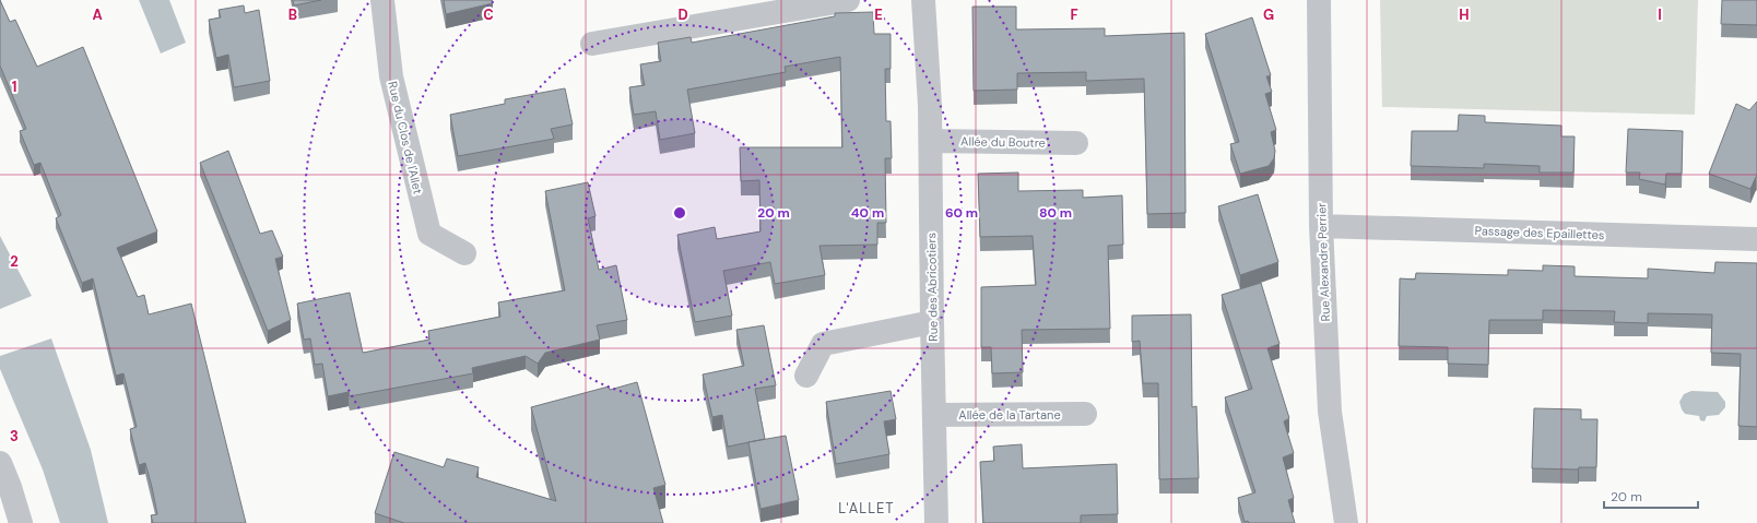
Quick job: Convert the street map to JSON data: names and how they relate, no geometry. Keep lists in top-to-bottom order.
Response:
{
  "streets": {
    "street": [
      "Rue du Clos de l'Allet",
      "Allée du Boutre",
      "Passage des Epaillettes",
      "Rue Alexandre Perrier",
      "Rue des Abricotiers",
      "Allée de la Tartane"
    ]
  },
  "crossings": [
    ["Allée du Boutre", "Rue des Abricotiers"],
    ["Passage des Epaillettes", "Rue Alexandre Perrier"],
    ["Rue des Abricotiers", "Allée de la Tartane"]
  ],
  "districts": ["L'ALLET"],
  "scale_bar": "20 m",
  "grid": {
    "columns": [
      "A",
      "B",
      "C",
      "D",
      "E",
      "F",
      "G",
      "H",
      "I"
    ],
    "rows": ["1", "2", "3"]
  },
  "rings": [
    "20 m",
    "40 m",
    "60 m",
    "80 m"
  ]
}
